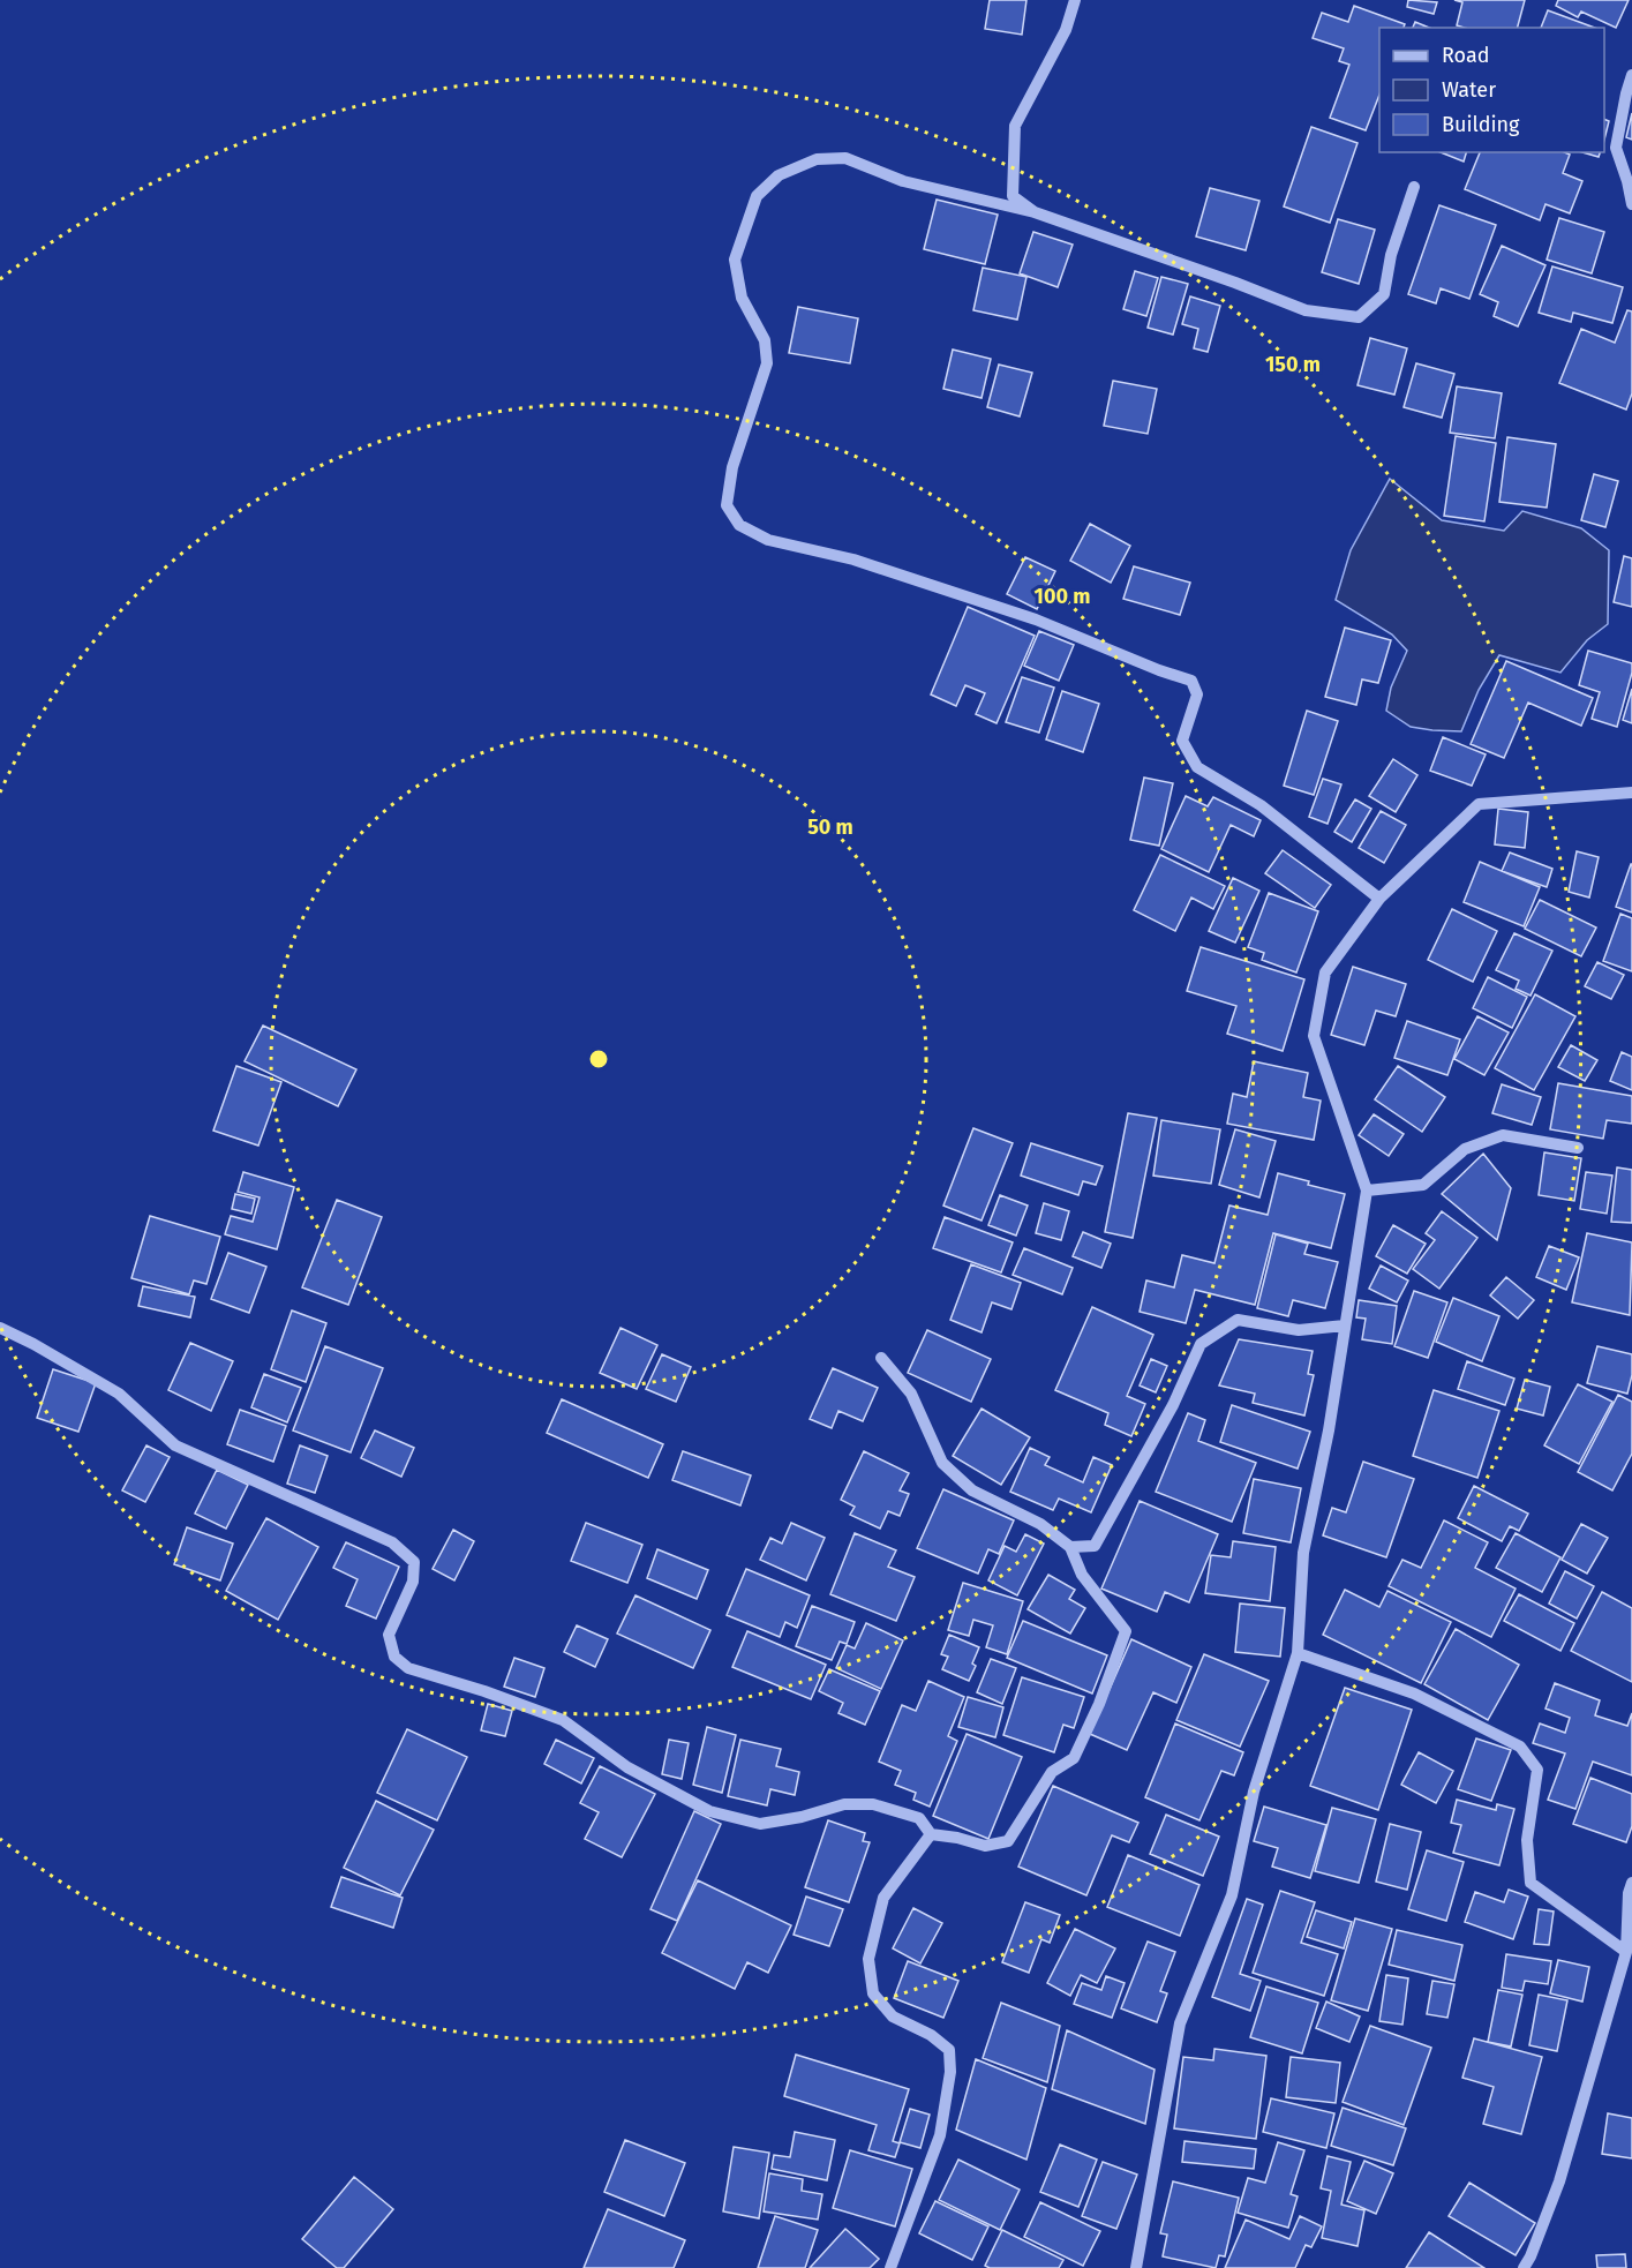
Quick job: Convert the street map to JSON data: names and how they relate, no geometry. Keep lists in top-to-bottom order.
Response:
{
  "legend": ["Road", "Water", "Building"],
  "rings": ["150 m", "100 m", "50 m"]
}
